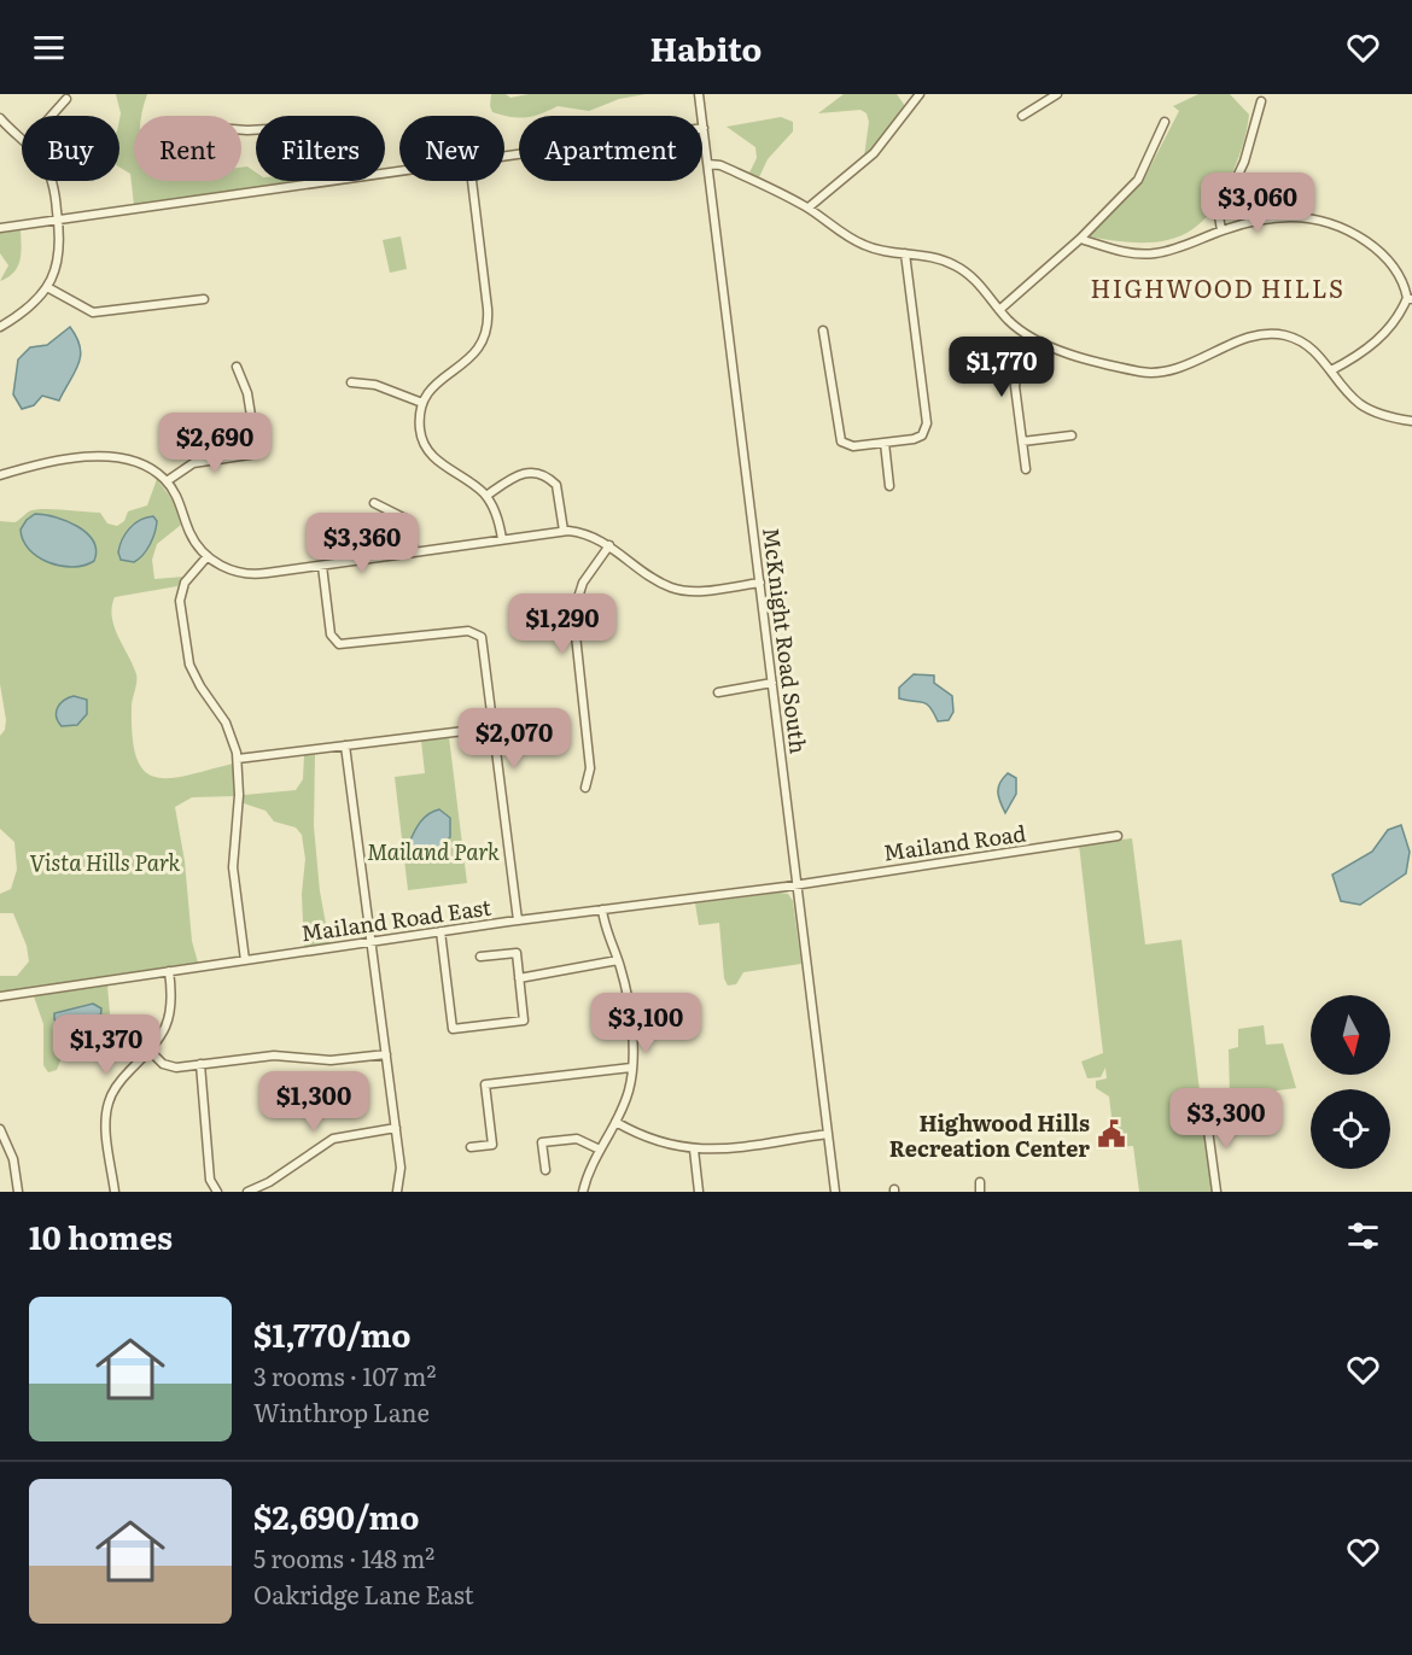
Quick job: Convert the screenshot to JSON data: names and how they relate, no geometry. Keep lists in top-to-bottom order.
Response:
{
  "streets": {
    "street": ["McKnight Road South", "Mailand Road", "Mailand Road East"]
  },
  "crossings": [
    ["McKnight Road South", "Mailand Road"],
    ["McKnight Road South", "Mailand Road East"],
    ["Mailand Road", "Mailand Road East"]
  ],
  "districts": ["HIGHWOOD HILLS"],
  "parks": ["Mailand Park", "Vista Hills Park"],
  "places": {
    "public building": ["Highwood Hills Recreation Center"]
  },
  "north": "bottom",
  "page": {
    "header": "Habito",
    "chip": [
      "Buy",
      "Rent",
      "Filters",
      "New",
      "Apartment"
    ],
    "price": [
      "$3,060",
      "$1,770",
      "$2,690",
      "$3,360",
      "$1,290",
      "$2,070",
      "$3,100",
      "$1,370",
      "$1,300",
      "$3,300"
    ],
    "heading": "10 homes",
    "list": [
      {
        "name": "$1,770/mo",
        "note": "3 rooms · 107 m² · Winthrop Lane"
      },
      {
        "name": "$2,690/mo",
        "note": "5 rooms · 148 m² · Oakridge Lane East"
      }
    ]
  }
}
